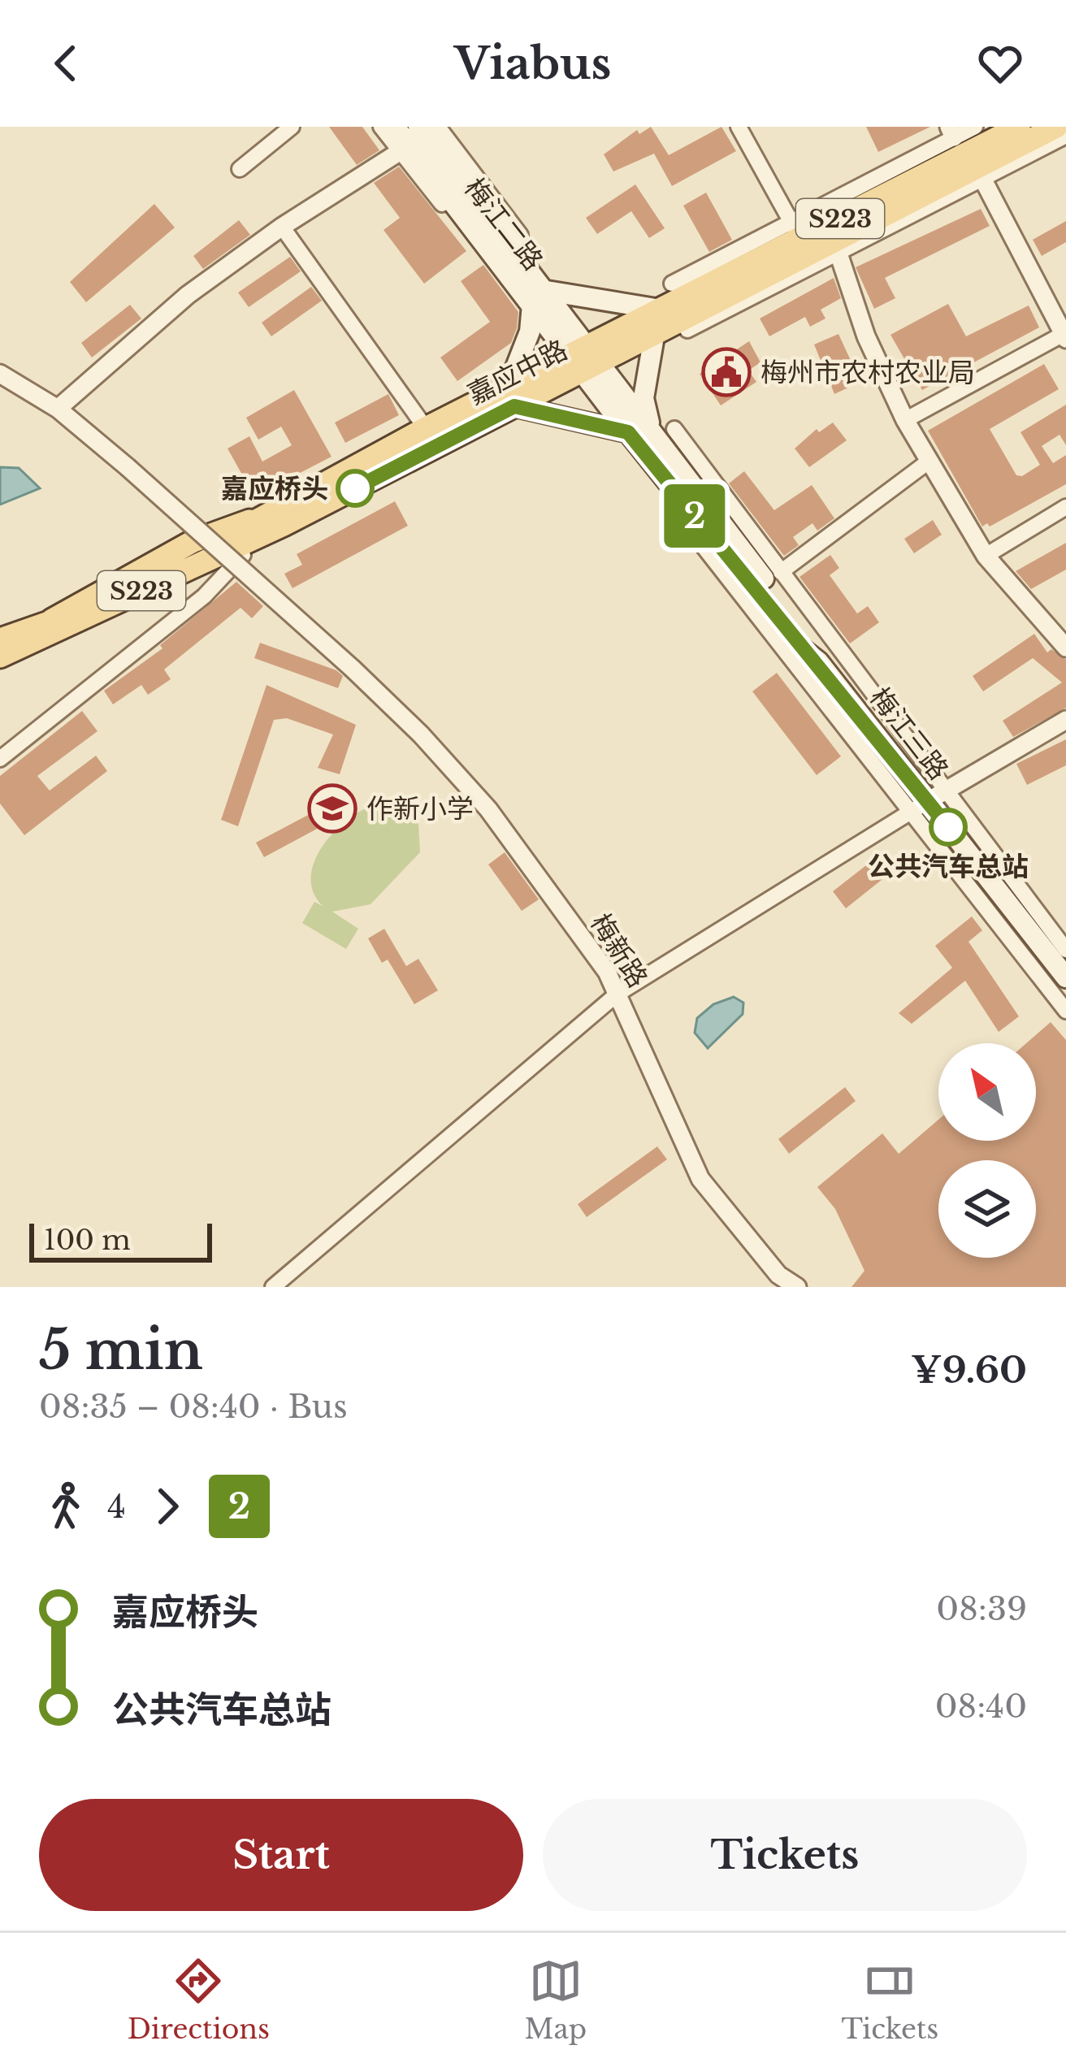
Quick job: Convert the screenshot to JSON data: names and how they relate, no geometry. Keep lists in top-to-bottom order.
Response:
{
  "streets": {
    "main road": [
      "S223",
      "梅江二路",
      "嘉应中路",
      "梅江三路"
    ],
    "street": ["梅新路"]
  },
  "crossings": [
    ["梅江二路", "嘉应中路"],
    ["梅江二路", "梅江三路"],
    ["嘉应中路", "梅江三路"]
  ],
  "places": {
    "public building": ["梅州市农村农业局"],
    "other": ["嘉应桥头", "公共汽车总站"],
    "school or university": ["作新小学"]
  },
  "lines": ["bus line 2"],
  "scale_bar": "100 m",
  "north": "top left",
  "page": {
    "header": "Viabus",
    "on_map": "2",
    "scale": "100 m",
    "heading": ["5 min", "08:35 – 08:40 · Bus", "¥9.60"],
    "legs": ["4", "2"],
    "list": [
      {
        "name": "嘉应桥头",
        "value": "08:39"
      },
      {
        "name": "公共汽车总站",
        "value": "08:40"
      }
    ],
    "buttons": ["Start", "Tickets"],
    "tabs": ["Directions", "Map", "Tickets"]
  }
}
